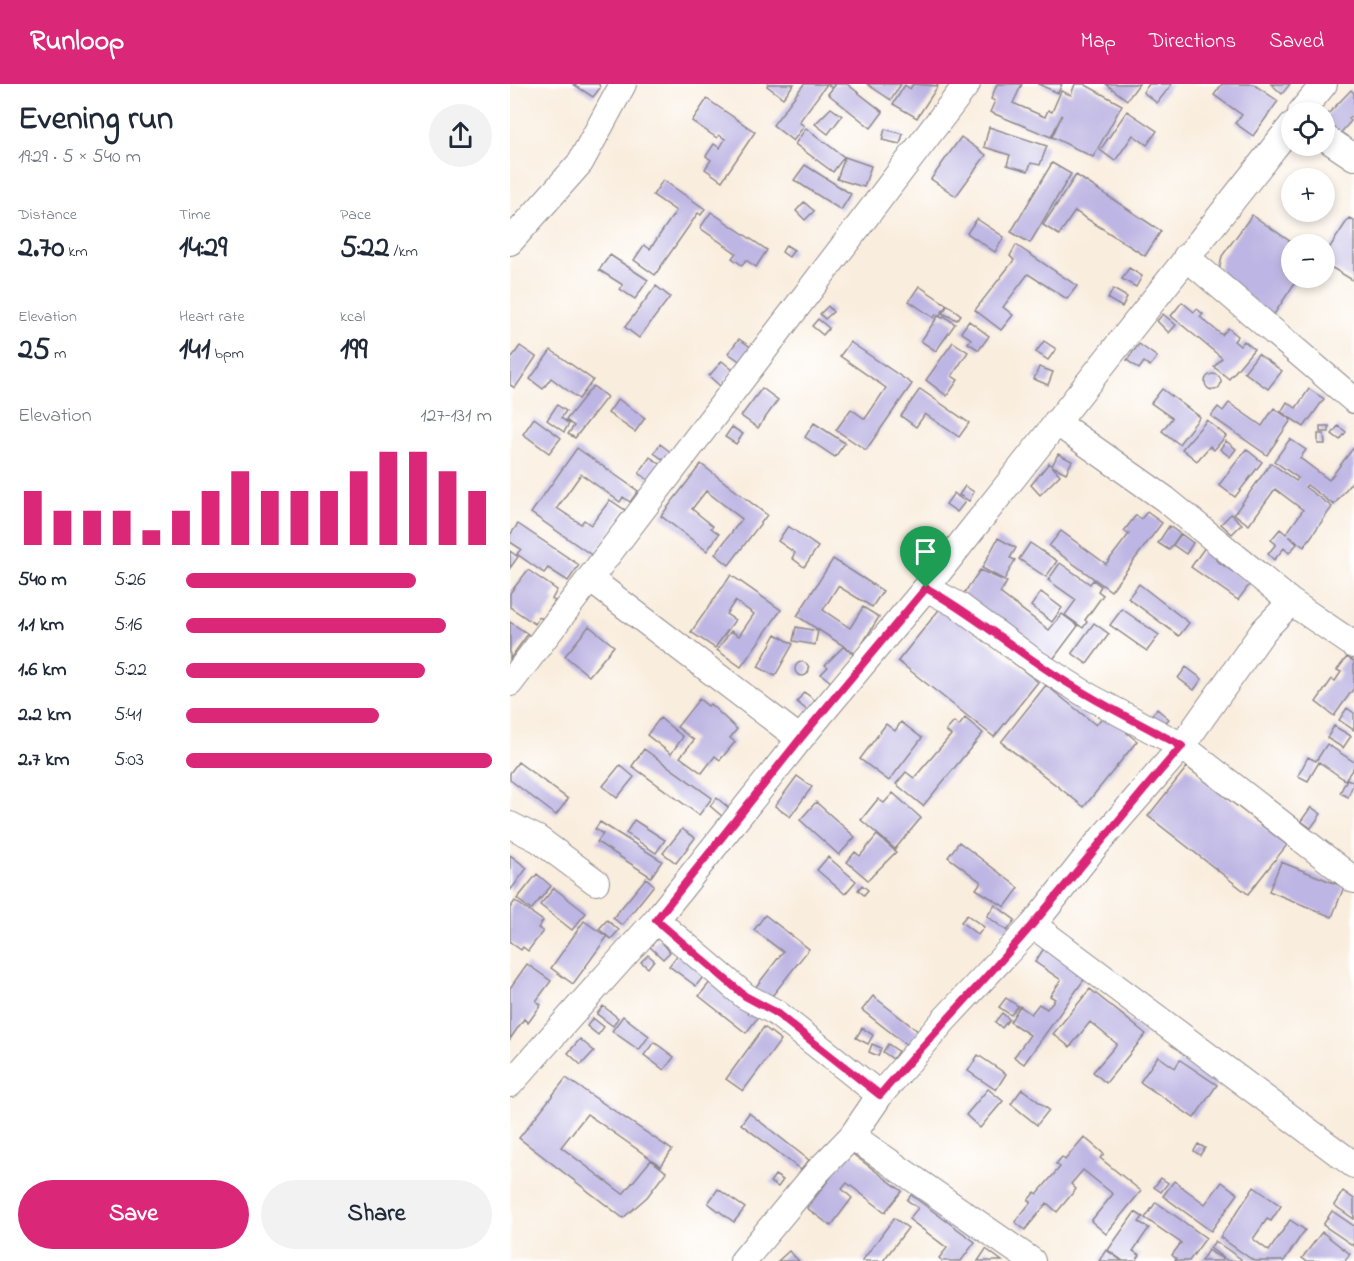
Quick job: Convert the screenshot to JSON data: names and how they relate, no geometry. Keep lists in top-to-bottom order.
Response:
{
  "page": {
    "header": "Runloop",
    "nav": ["Map", "Directions", "Saved"],
    "heading": ["Evening run", "19:29 · 5 × 540 m"],
    "map_buttons": ["+", "−"],
    "stats": [
      ["Distance", "2.70 km"],
      ["Time", "14:29"],
      ["Pace", "5:22 /km"],
      ["Elevation", "25 m"],
      ["Heart rate", "141 bpm"],
      ["kcal", "199"]
    ],
    "chart": ["Elevation", "127–131 m"],
    "list": [
      {
        "name": "540 m",
        "note": "5:26"
      },
      {
        "name": "1.1 km",
        "note": "5:16"
      },
      {
        "name": "1.6 km",
        "note": "5:22"
      },
      {
        "name": "2.2 km",
        "note": "5:41"
      },
      {
        "name": "2.7 km",
        "note": "5:03"
      }
    ],
    "buttons": ["Save", "Share"]
  }
}
